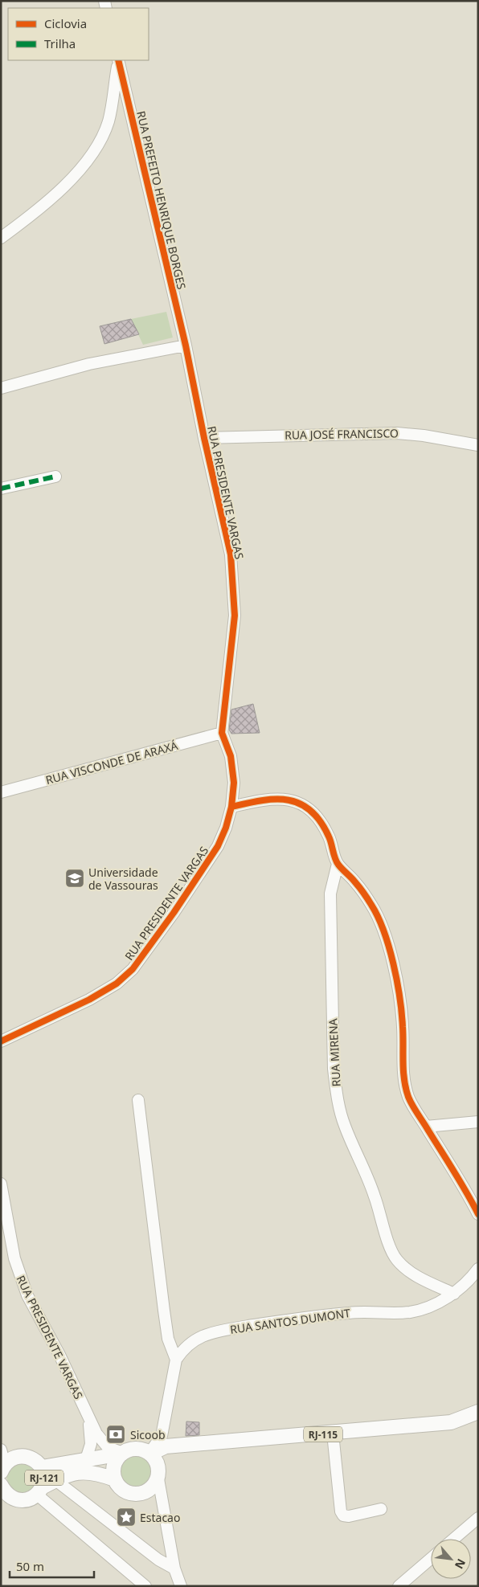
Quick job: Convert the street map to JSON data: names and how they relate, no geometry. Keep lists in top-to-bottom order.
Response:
{
  "streets": {
    "main road": ["RJ-115", "RJ-121"],
    "street": [
      "RUA PREFEITO HENRIQUE BORGES",
      "RUA JOSÉ FRANCISCO",
      "RUA PRESIDENTE VARGAS",
      "RUA VISCONDE DE ARAXÁ",
      "RUA MIRENA",
      "RUA SANTOS DUMONT"
    ]
  },
  "crossings": [
    ["RUA PREFEITO HENRIQUE BORGES", "RUA PRESIDENTE VARGAS"],
    ["RUA JOSÉ FRANCISCO", "RUA PRESIDENTE VARGAS"],
    ["RUA PRESIDENTE VARGAS", "RUA VISCONDE DE ARAXÁ"],
    ["RUA PRESIDENTE VARGAS", "RJ-115"],
    ["RUA PRESIDENTE VARGAS", "RJ-121"],
    ["RUA MIRENA", "RUA SANTOS DUMONT"],
    ["RUA SANTOS DUMONT", "RJ-115"],
    ["RJ-115", "RJ-121"]
  ],
  "places": {
    "school or university": ["Universidade de Vassouras"],
    "bank": ["Sicoob"],
    "place": ["Estacao"]
  },
  "legend": ["Ciclovia", "Trilha"],
  "scale_bar": "50 m",
  "north": "bottom right"
}
